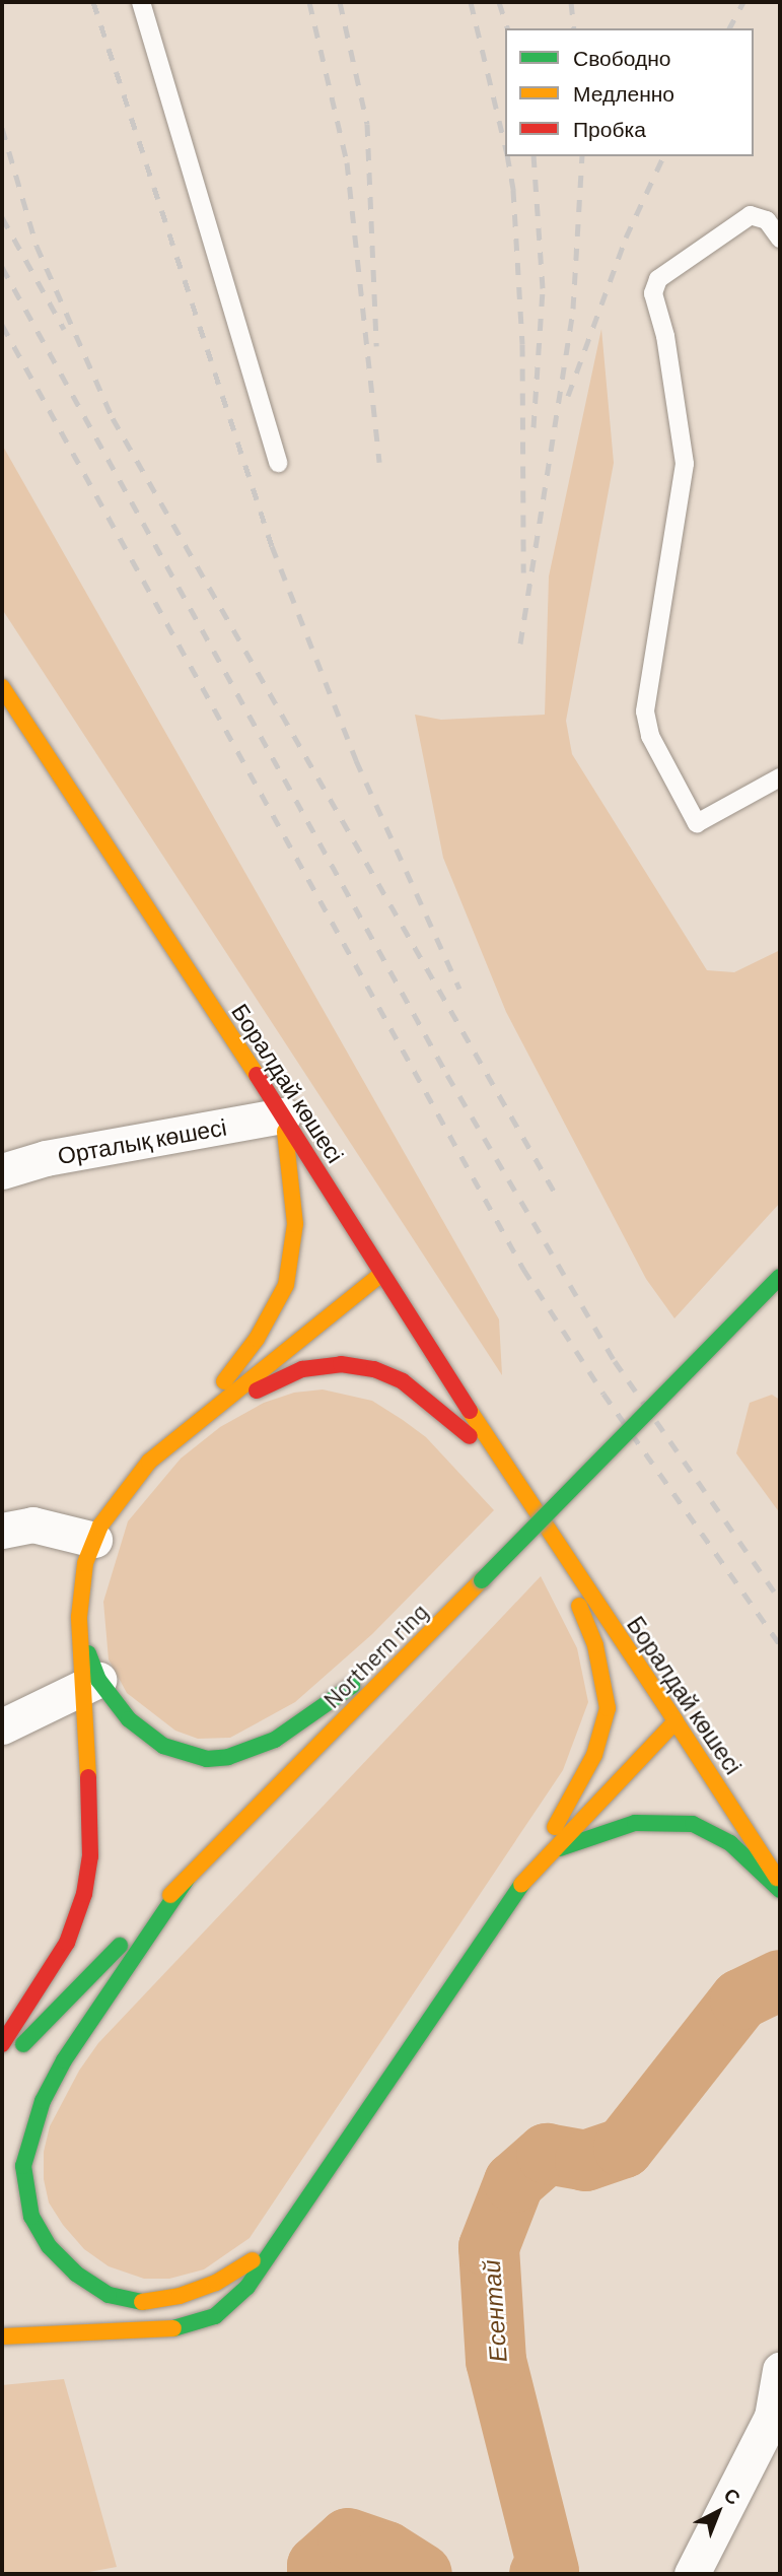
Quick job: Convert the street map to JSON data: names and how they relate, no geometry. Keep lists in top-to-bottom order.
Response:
{
  "streets": {
    "main road": ["Боралдай көшесі", "Northern ring"],
    "street": ["Орталық көшесі"]
  },
  "crossings": [
    ["Боралдай көшесі", "Орталық көшесі"]
  ],
  "water": ["Есентай"],
  "legend": ["Свободно", "Медленно", "Пробка"],
  "north": "top right"
}
